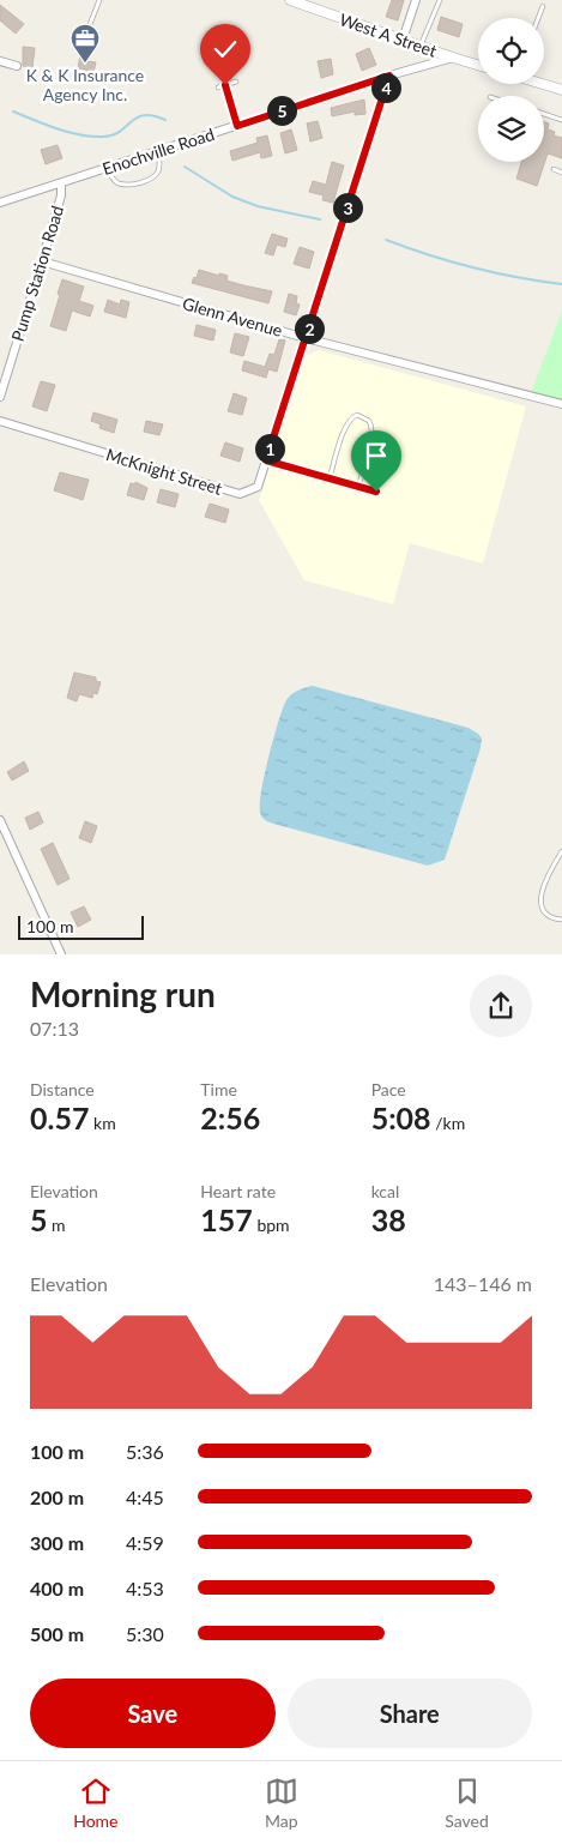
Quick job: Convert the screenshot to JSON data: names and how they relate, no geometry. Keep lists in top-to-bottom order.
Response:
{
  "streets": {
    "street": [
      "West A Street",
      "Enochville Road",
      "Pump Station Road",
      "Glenn Avenue",
      "McKnight Street"
    ]
  },
  "crossings": [
    ["West A Street", "Enochville Road"],
    ["Enochville Road", "Pump Station Road"],
    ["Enochville Road", "McKnight Street"],
    ["Pump Station Road", "Glenn Avenue"],
    ["Glenn Avenue", "McKnight Street"]
  ],
  "places": {
    "office": ["K & K Insurance Agency Inc."]
  },
  "scale_bar": "100 m",
  "page": {
    "pins": [
      "4",
      "5",
      "3",
      "2",
      "1"
    ],
    "scale": "100 m",
    "heading": ["Morning run", "07:13"],
    "stats": [
      ["Distance", "0.57 km"],
      ["Time", "2:56"],
      ["Pace", "5:08 /km"],
      ["Elevation", "5 m"],
      ["Heart rate", "157 bpm"],
      ["kcal", "38"]
    ],
    "chart": ["Elevation", "143–146 m"],
    "list": [
      {
        "name": "100 m",
        "note": "5:36"
      },
      {
        "name": "200 m",
        "note": "4:45"
      },
      {
        "name": "300 m",
        "note": "4:59"
      },
      {
        "name": "400 m",
        "note": "4:53"
      },
      {
        "name": "500 m",
        "note": "5:30"
      }
    ],
    "buttons": ["Save", "Share"],
    "tabs": ["Home", "Map", "Saved"]
  }
}
